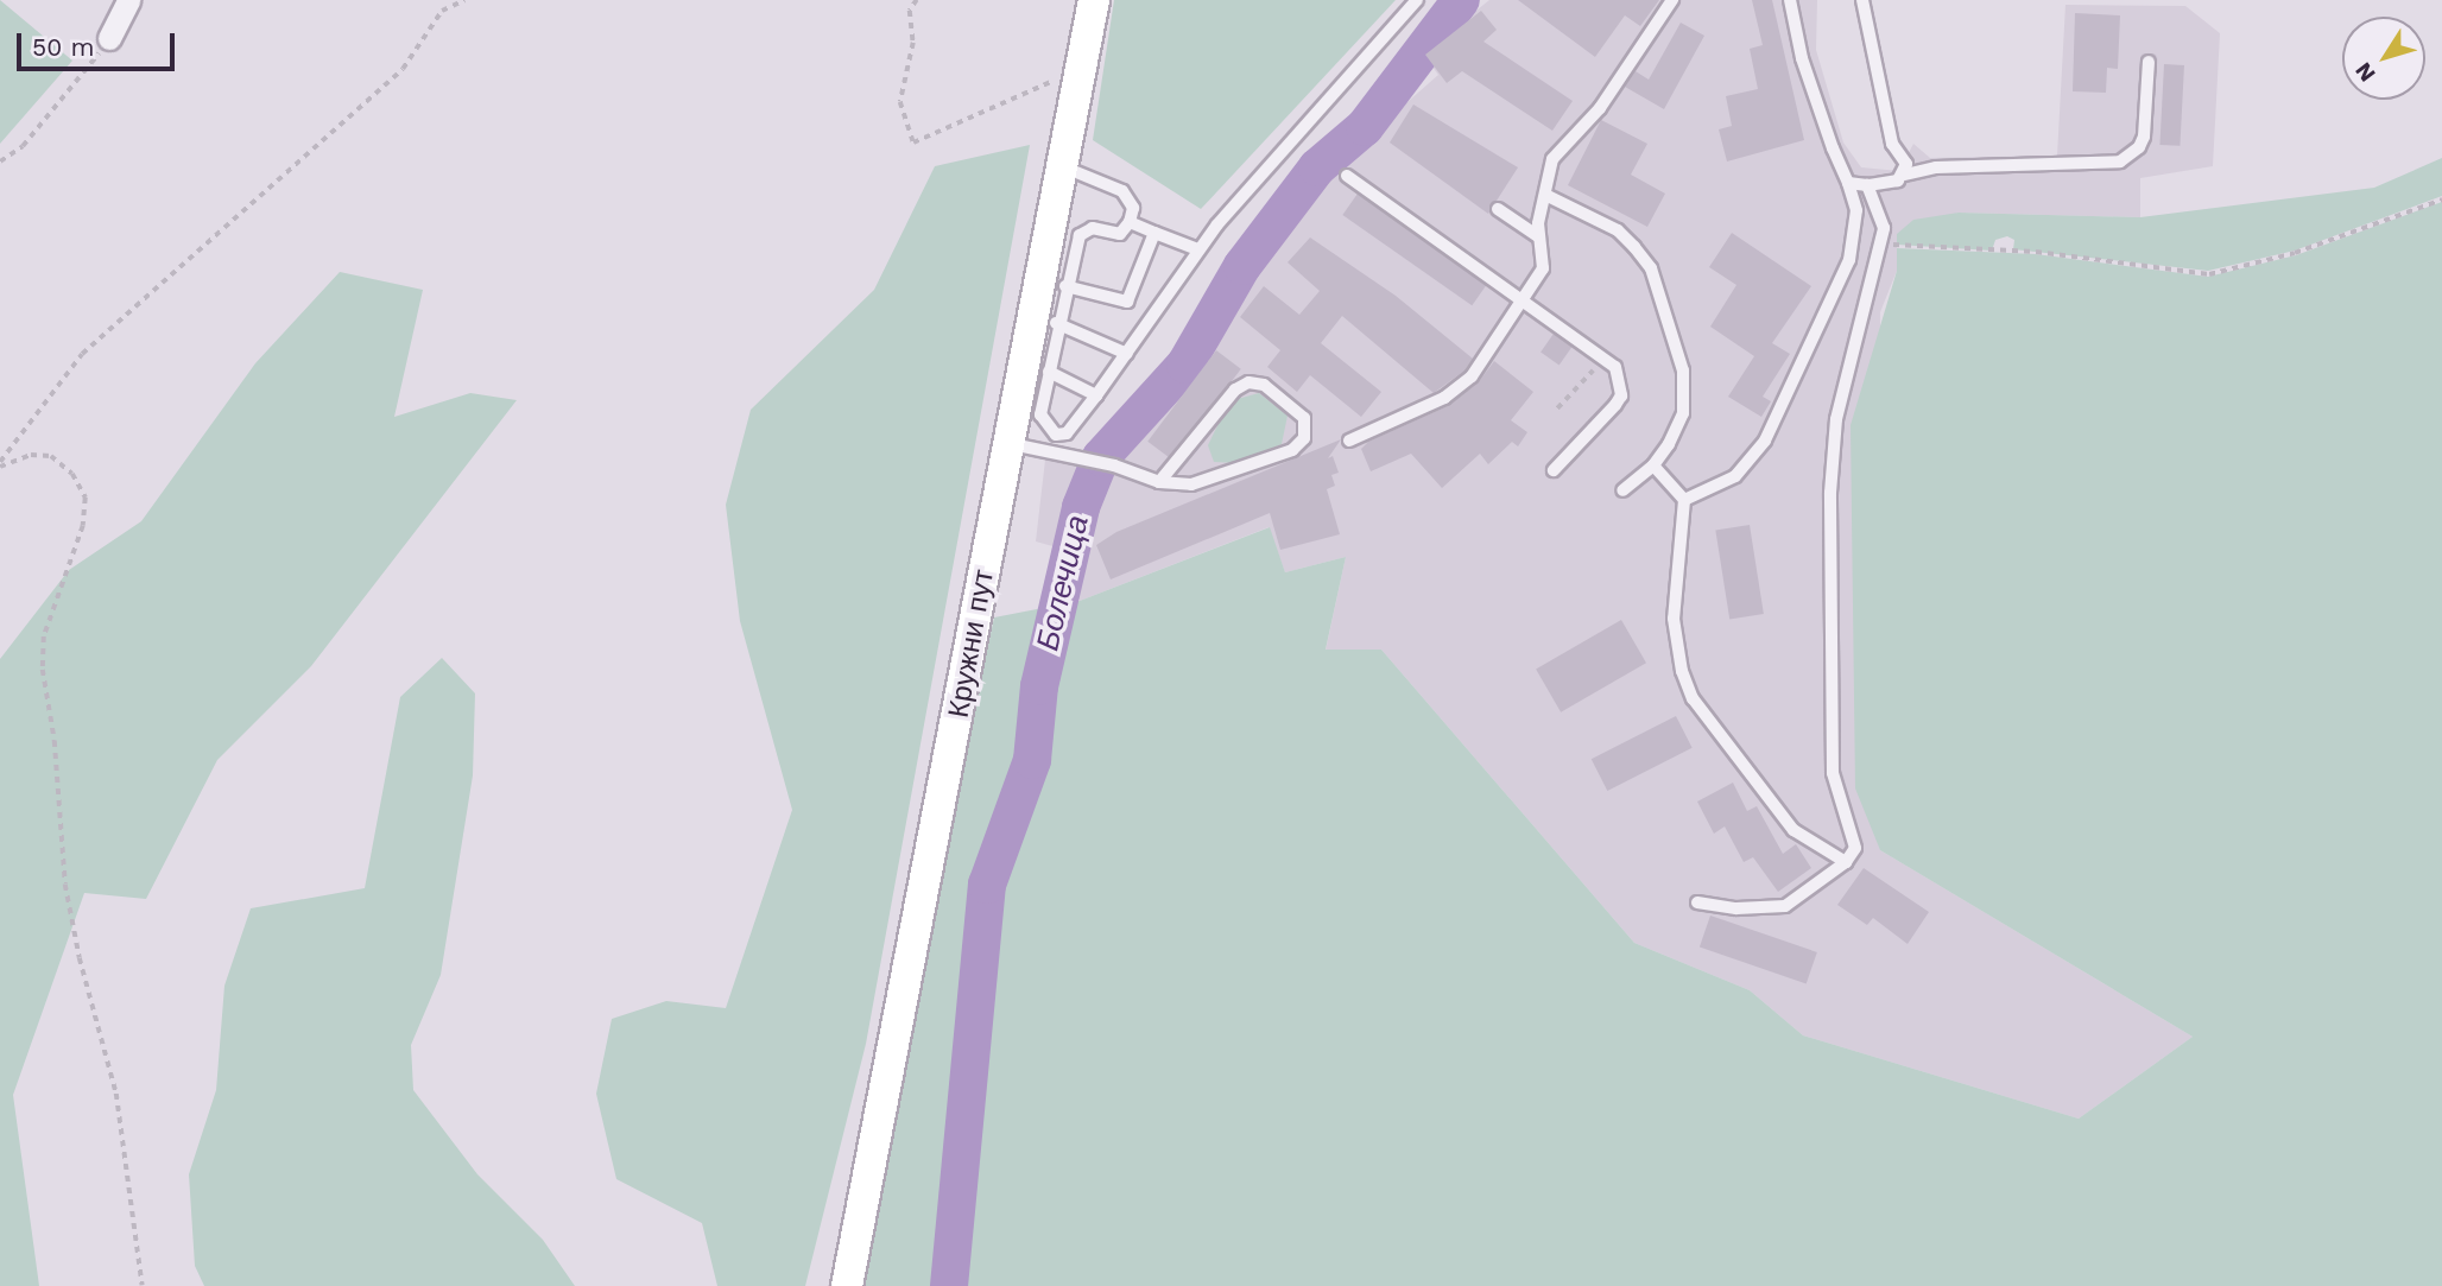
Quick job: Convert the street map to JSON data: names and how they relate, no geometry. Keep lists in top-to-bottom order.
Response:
{
  "streets": {
    "main road": ["Кружни пут"]
  },
  "water": ["Болечица"],
  "scale_bar": "50 m",
  "north": "bottom left"
}
